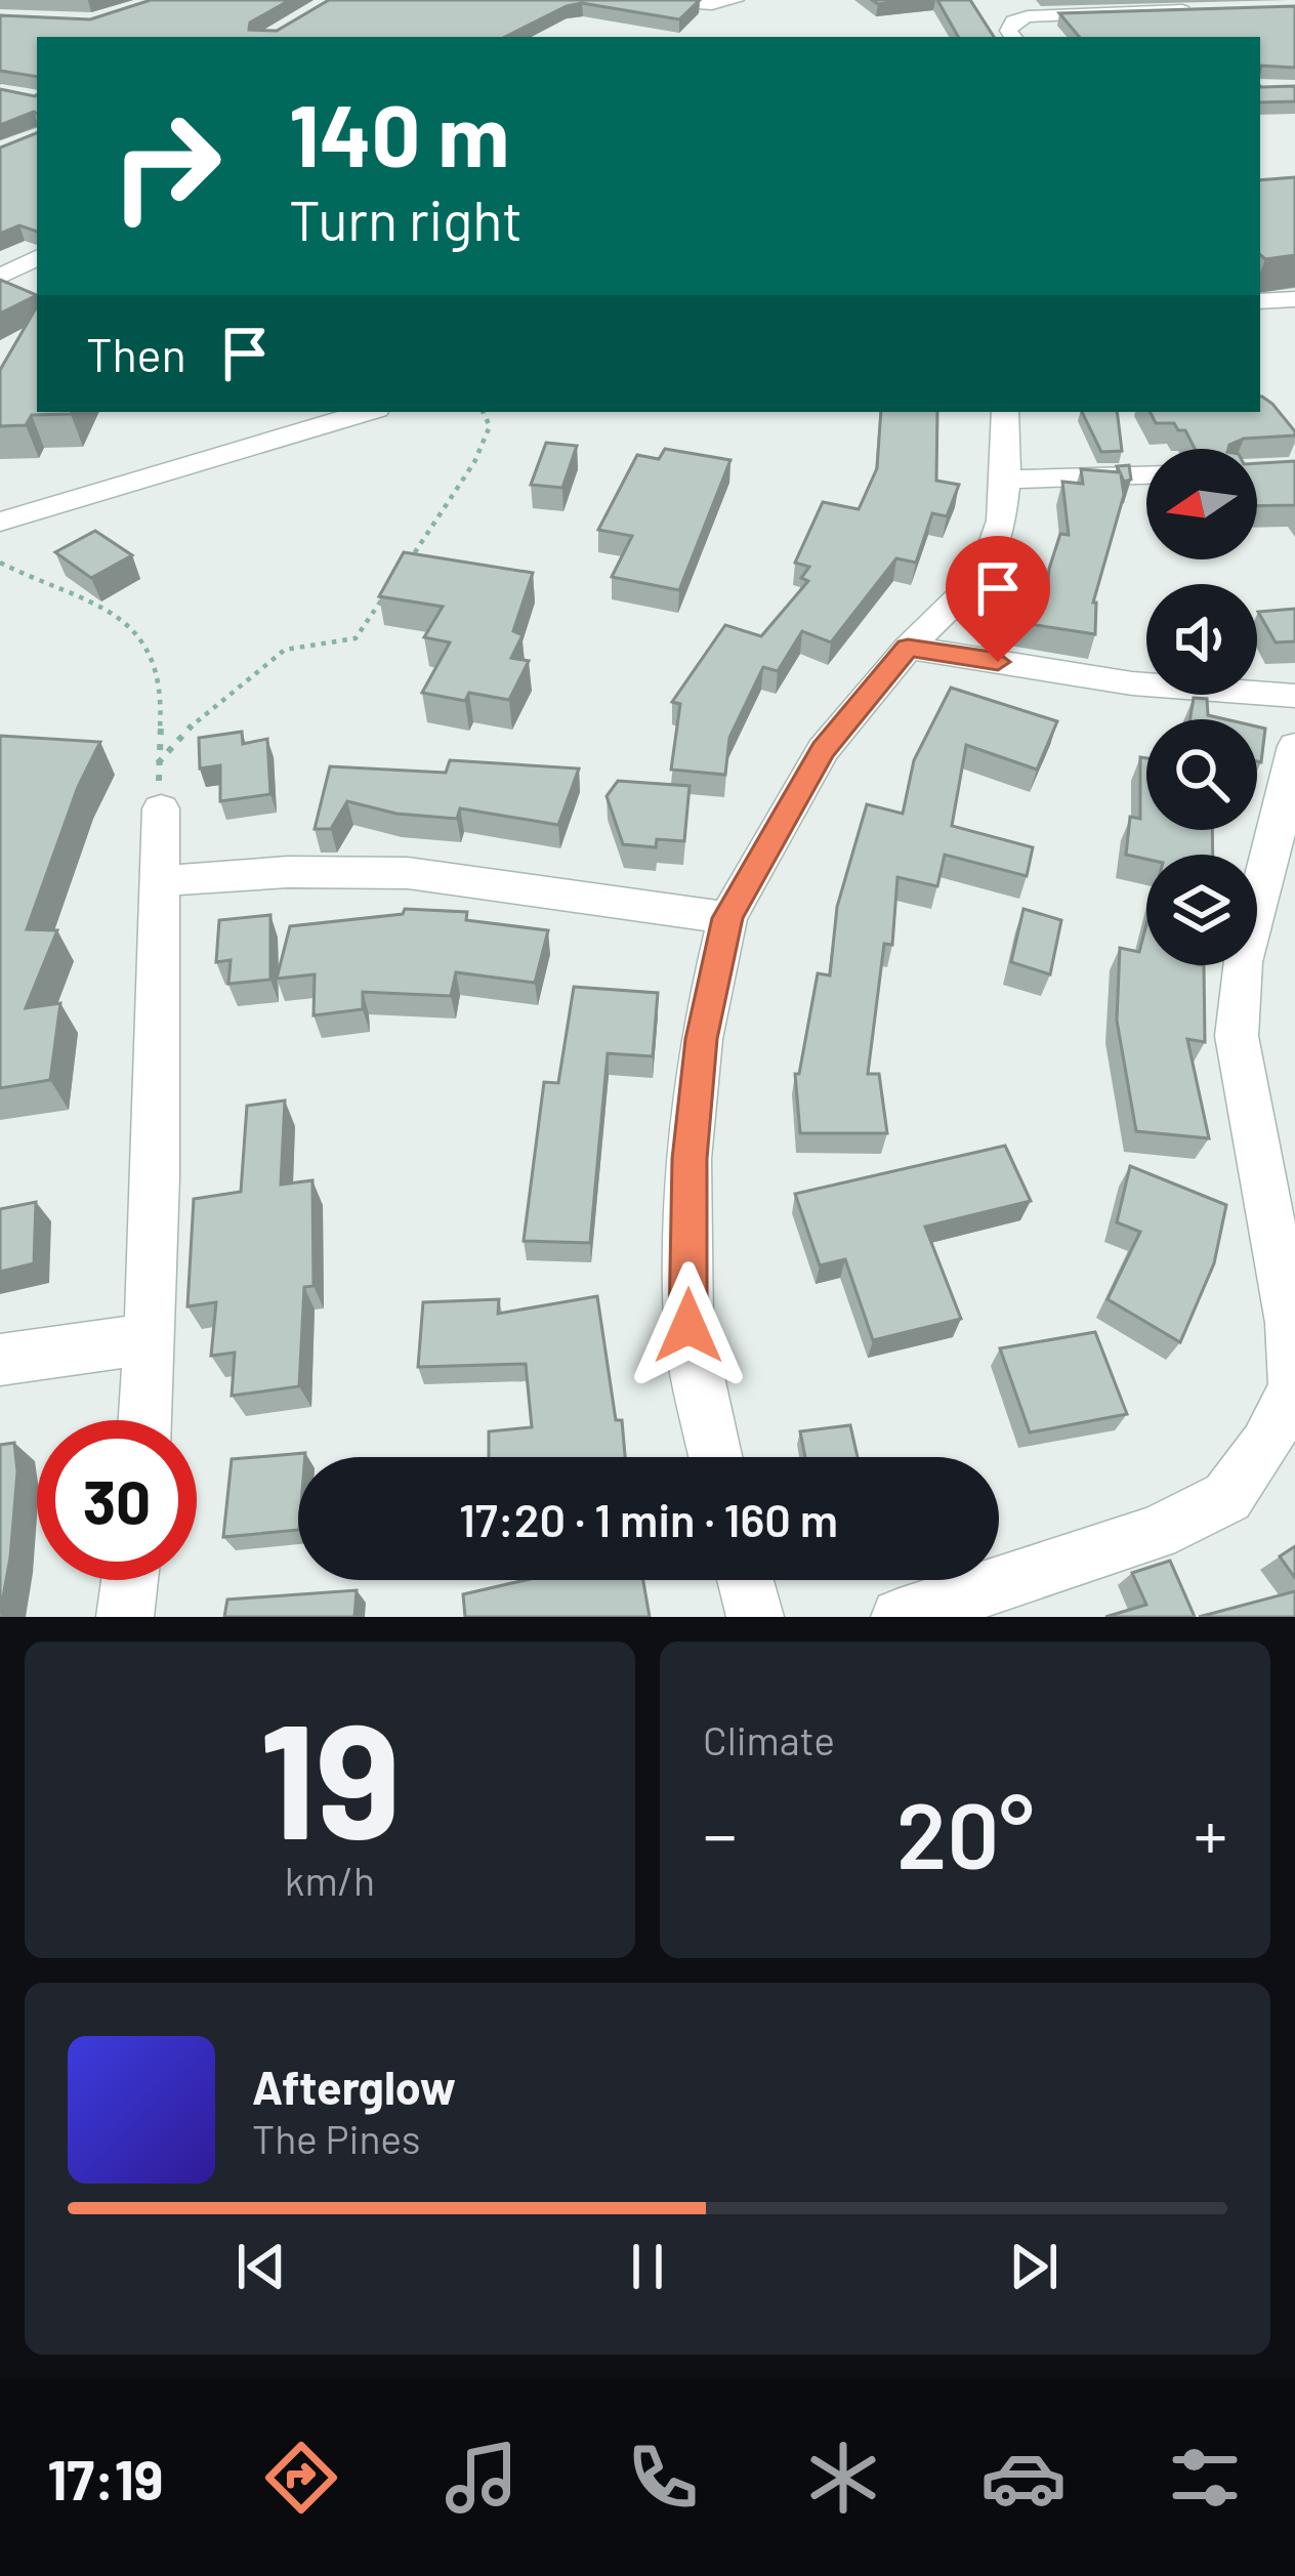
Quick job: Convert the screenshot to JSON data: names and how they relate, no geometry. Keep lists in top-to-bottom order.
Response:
{
  "north": "left",
  "page": {
    "turn": ["140 m", "Turn right"],
    "then": "Then",
    "limit": "30",
    "trip": "17:20 · 1 min · 160 m",
    "tile": [
      ["19", "km/h"],
      "Climate"
    ],
    "heat": ["−", "20°", "+"],
    "song": ["Afterglow", "The Pines"],
    "tabs": "17:19"
  }
}
